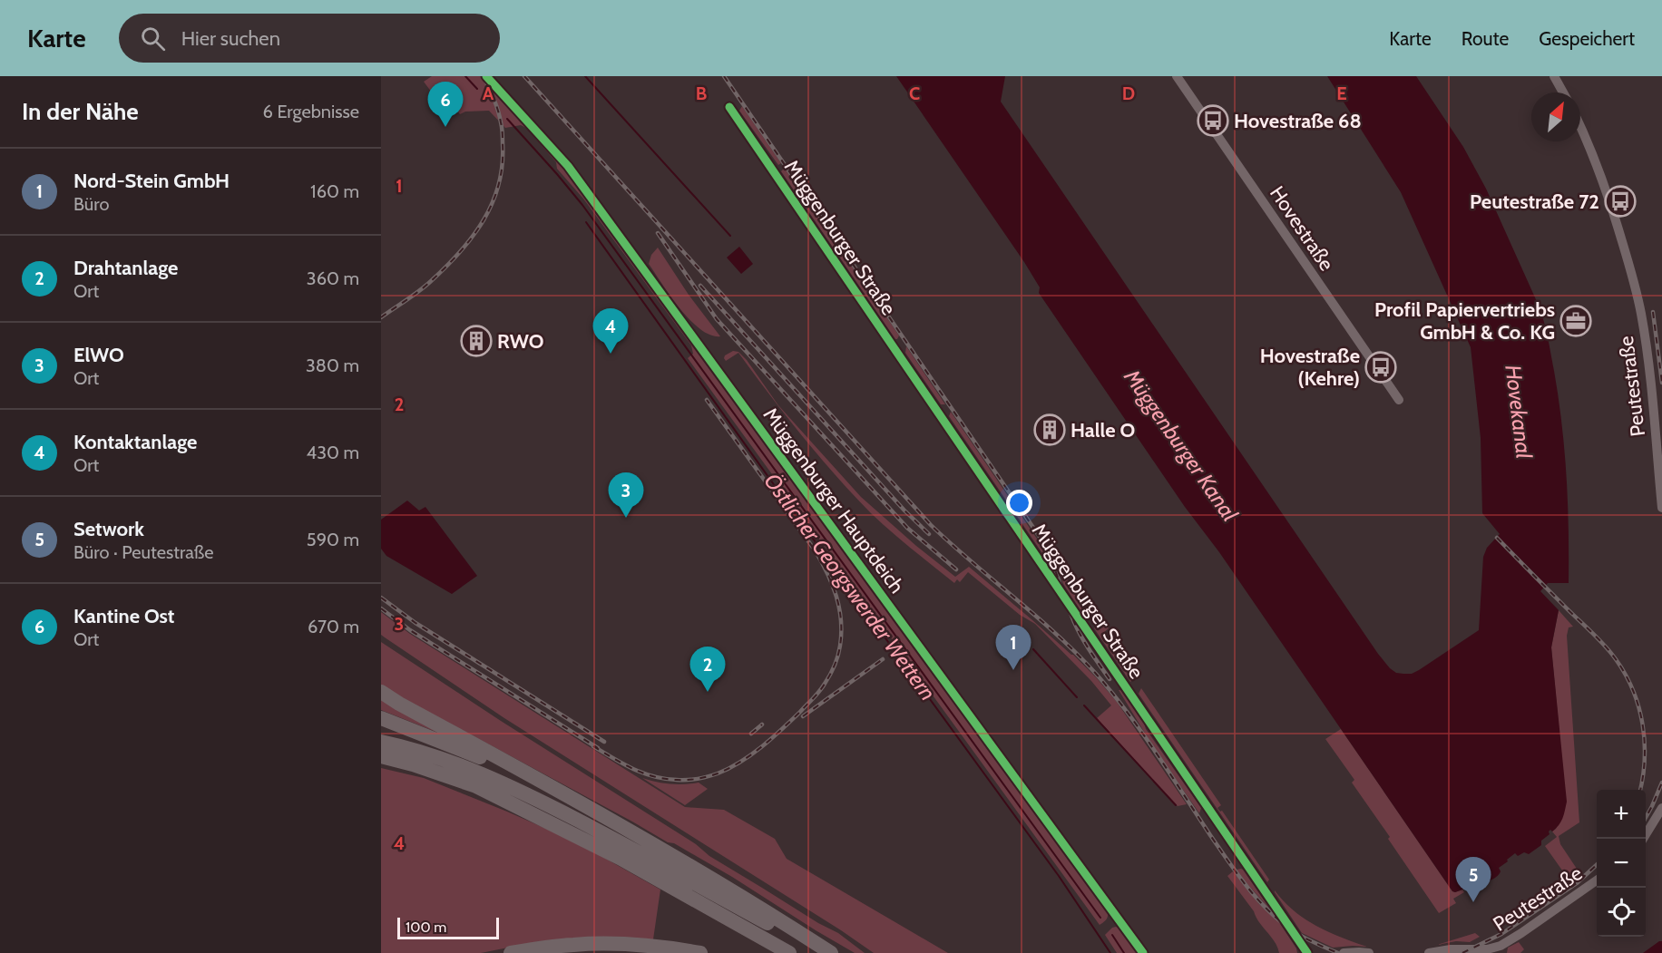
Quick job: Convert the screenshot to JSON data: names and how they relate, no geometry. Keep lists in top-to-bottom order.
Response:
{
  "streets": {
    "street": [
      "Hovestraße",
      "Müggenburger Straße",
      "Peutestraße",
      "Müggenburger Hauptdeich"
    ]
  },
  "water": ["Hovekanal", "Müggenburger Kanal", "Östlicher Georgswerder Wettern"],
  "places": {
    "bus stop": ["Hovestraße 68", "Peutestraße 72", "Hovestraße (Kehre)"],
    "office": ["Profil Papiervertriebs GmbH & Co. KG"],
    "building": ["RWO", "Halle O"]
  },
  "scale_bar": "100 m",
  "north": "top right",
  "page": {
    "header": "Karte",
    "search": "Hier suchen",
    "nav": ["Karte", "Route", "Gespeichert"],
    "heading": ["In der Nähe", "6 Ergebnisse"],
    "pins": [
      "6",
      "4",
      "3",
      "1",
      "2",
      "5"
    ],
    "list": [
      {
        "mark": "1",
        "name": "Nord-Stein GmbH",
        "note": "Büro",
        "value": "160 m"
      },
      {
        "mark": "2",
        "name": "Drahtanlage",
        "note": "Ort",
        "value": "360 m"
      },
      {
        "mark": "3",
        "name": "ElWO",
        "note": "Ort",
        "value": "380 m"
      },
      {
        "mark": "4",
        "name": "Kontaktanlage",
        "note": "Ort",
        "value": "430 m"
      },
      {
        "mark": "5",
        "name": "Setwork",
        "note": "Büro · Peutestraße",
        "value": "590 m"
      },
      {
        "mark": "6",
        "name": "Kantine Ost",
        "note": "Ort",
        "value": "670 m"
      }
    ],
    "map_buttons": ["+", "−"],
    "scale": "100 m"
  },
  "grid": {
    "columns": [
      "A",
      "B",
      "C",
      "D",
      "E"
    ],
    "rows": [
      "1",
      "2",
      "3",
      "4"
    ]
  }
}
